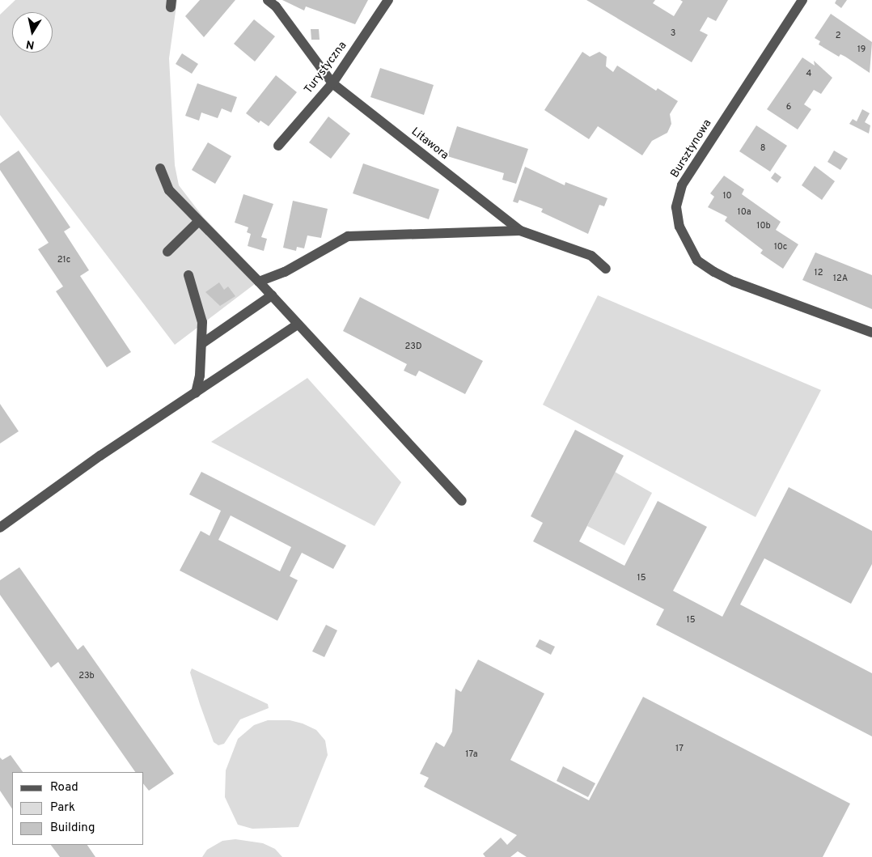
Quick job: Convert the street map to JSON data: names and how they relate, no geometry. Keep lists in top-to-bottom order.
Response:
{
  "streets": {
    "street": ["Turystyczna", "Litawora", "Bursztynowa"]
  },
  "crossings": [
    ["Turystyczna", "Litawora"]
  ],
  "house_numbers": [
    "3",
    "2",
    "19",
    "4",
    "6",
    "8",
    "10",
    "10a",
    "10b",
    "10c",
    "21c",
    "12",
    "12A",
    "23D",
    "15",
    "15",
    "23b",
    "17",
    "17a"
  ],
  "legend": ["Road", "Park", "Building"],
  "north": "bottom"
}
